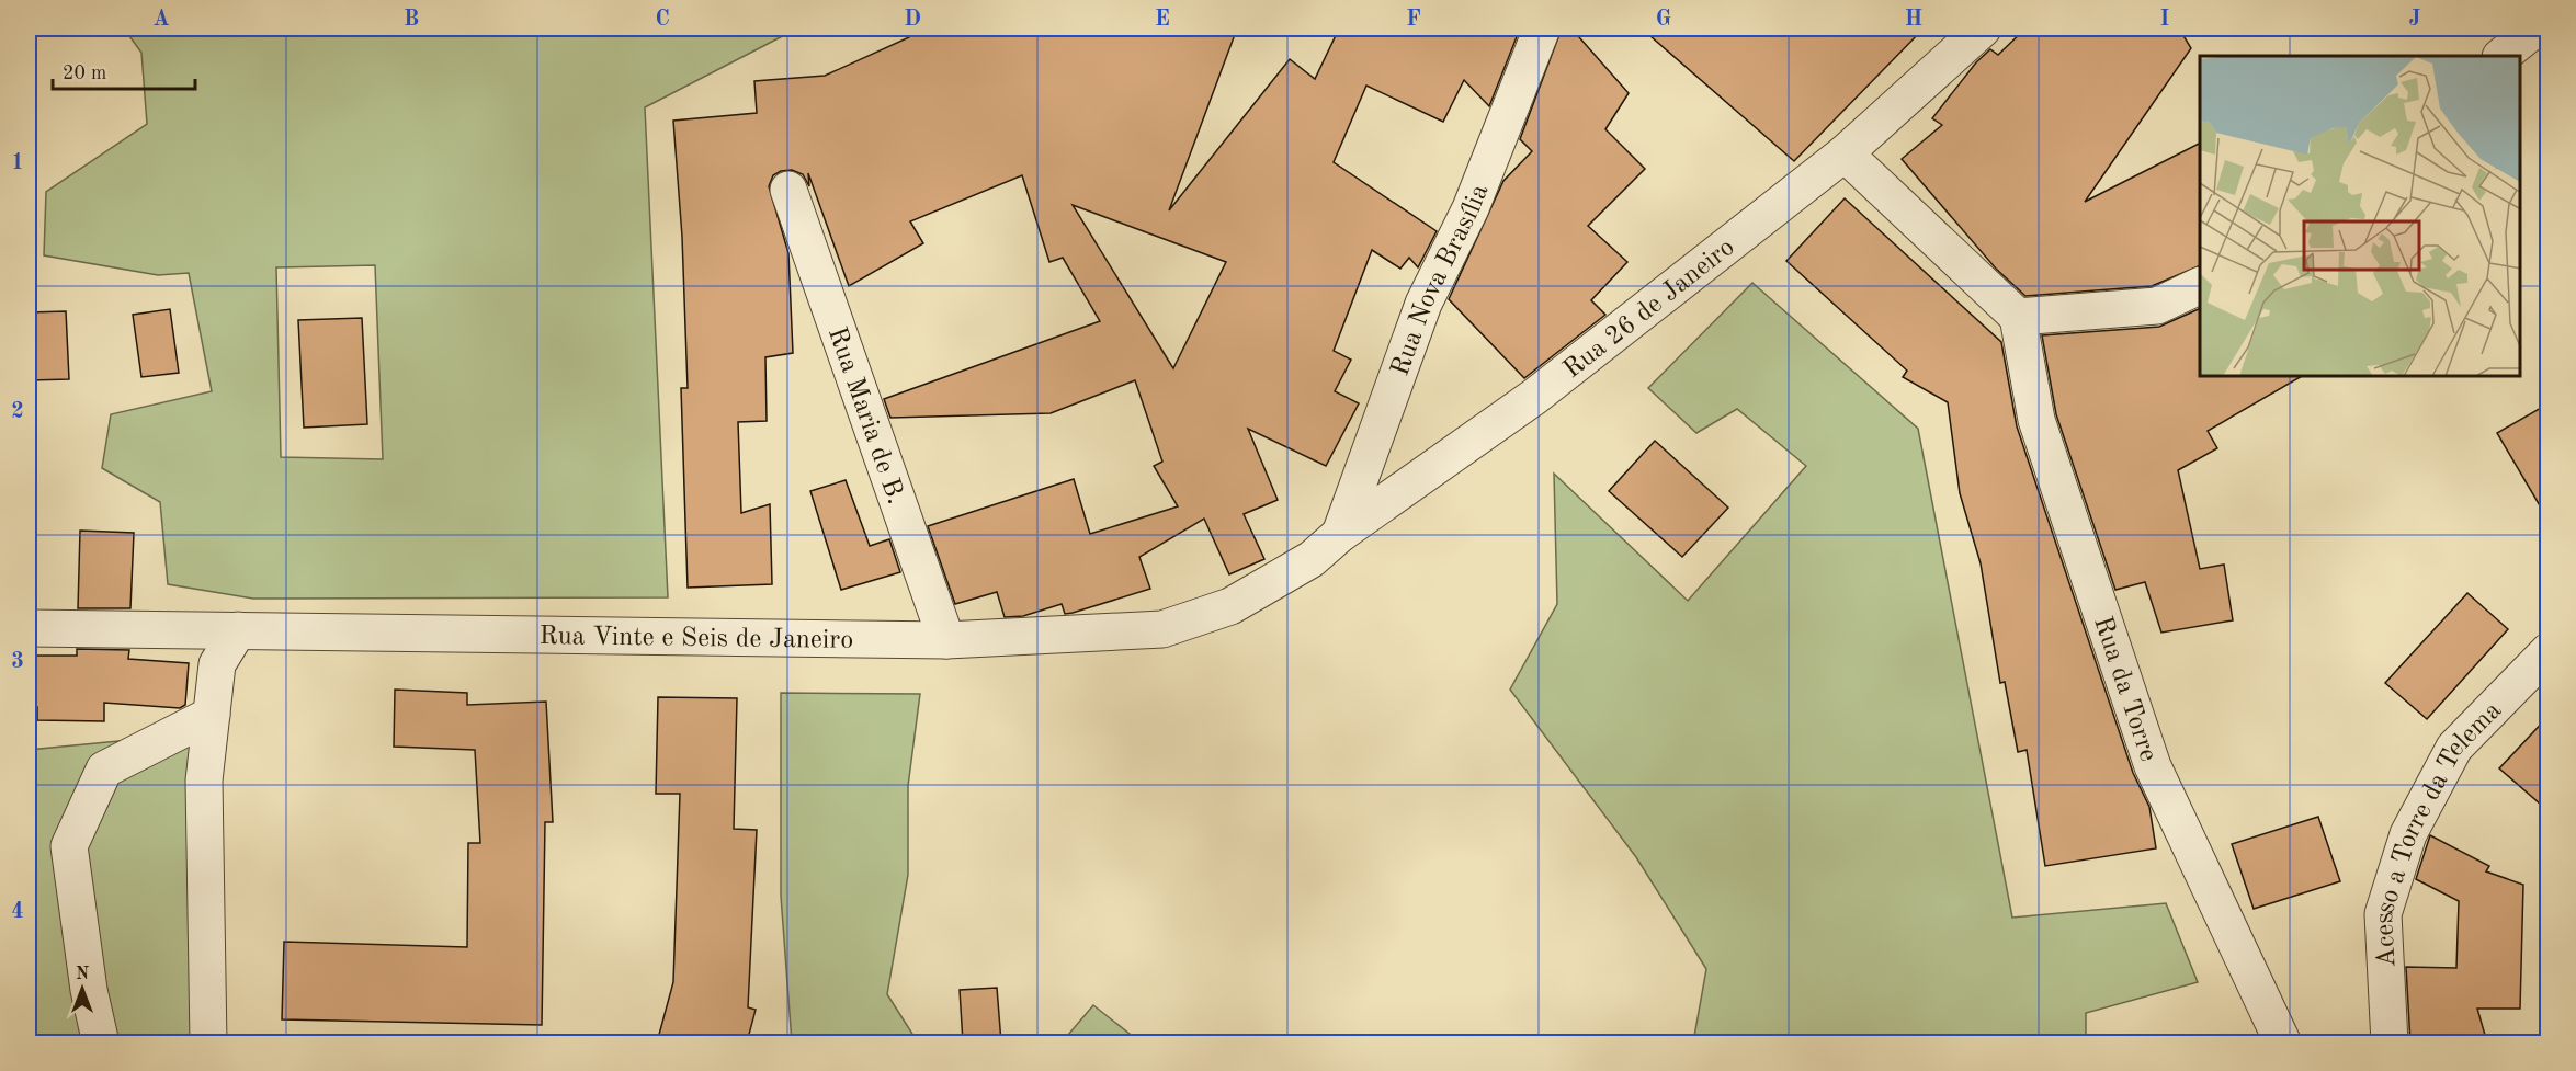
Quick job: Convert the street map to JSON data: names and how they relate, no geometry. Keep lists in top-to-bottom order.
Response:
{
  "streets": {
    "street": [
      "Rua Nova Brasília",
      "Rua 26 de Janeiro",
      "Rua Maria de B.",
      "Rua Vinte e Seis de Janeiro",
      "Rua da Torre",
      "Acesso a Torre da Telema"
    ]
  },
  "crossings": [
    ["Rua Nova Brasília", "Rua 26 de Janeiro"],
    ["Rua Nova Brasília", "Rua Vinte e Seis de Janeiro"],
    ["Rua 26 de Janeiro", "Rua Vinte e Seis de Janeiro"],
    ["Rua Maria de B.", "Rua Vinte e Seis de Janeiro"]
  ],
  "scale_bar": "20 m",
  "north": "top",
  "grid": {
    "columns": [
      "A",
      "B",
      "C",
      "D",
      "E",
      "F",
      "G",
      "H",
      "I",
      "J"
    ],
    "rows": [
      "1",
      "2",
      "3",
      "4"
    ]
  }
}
